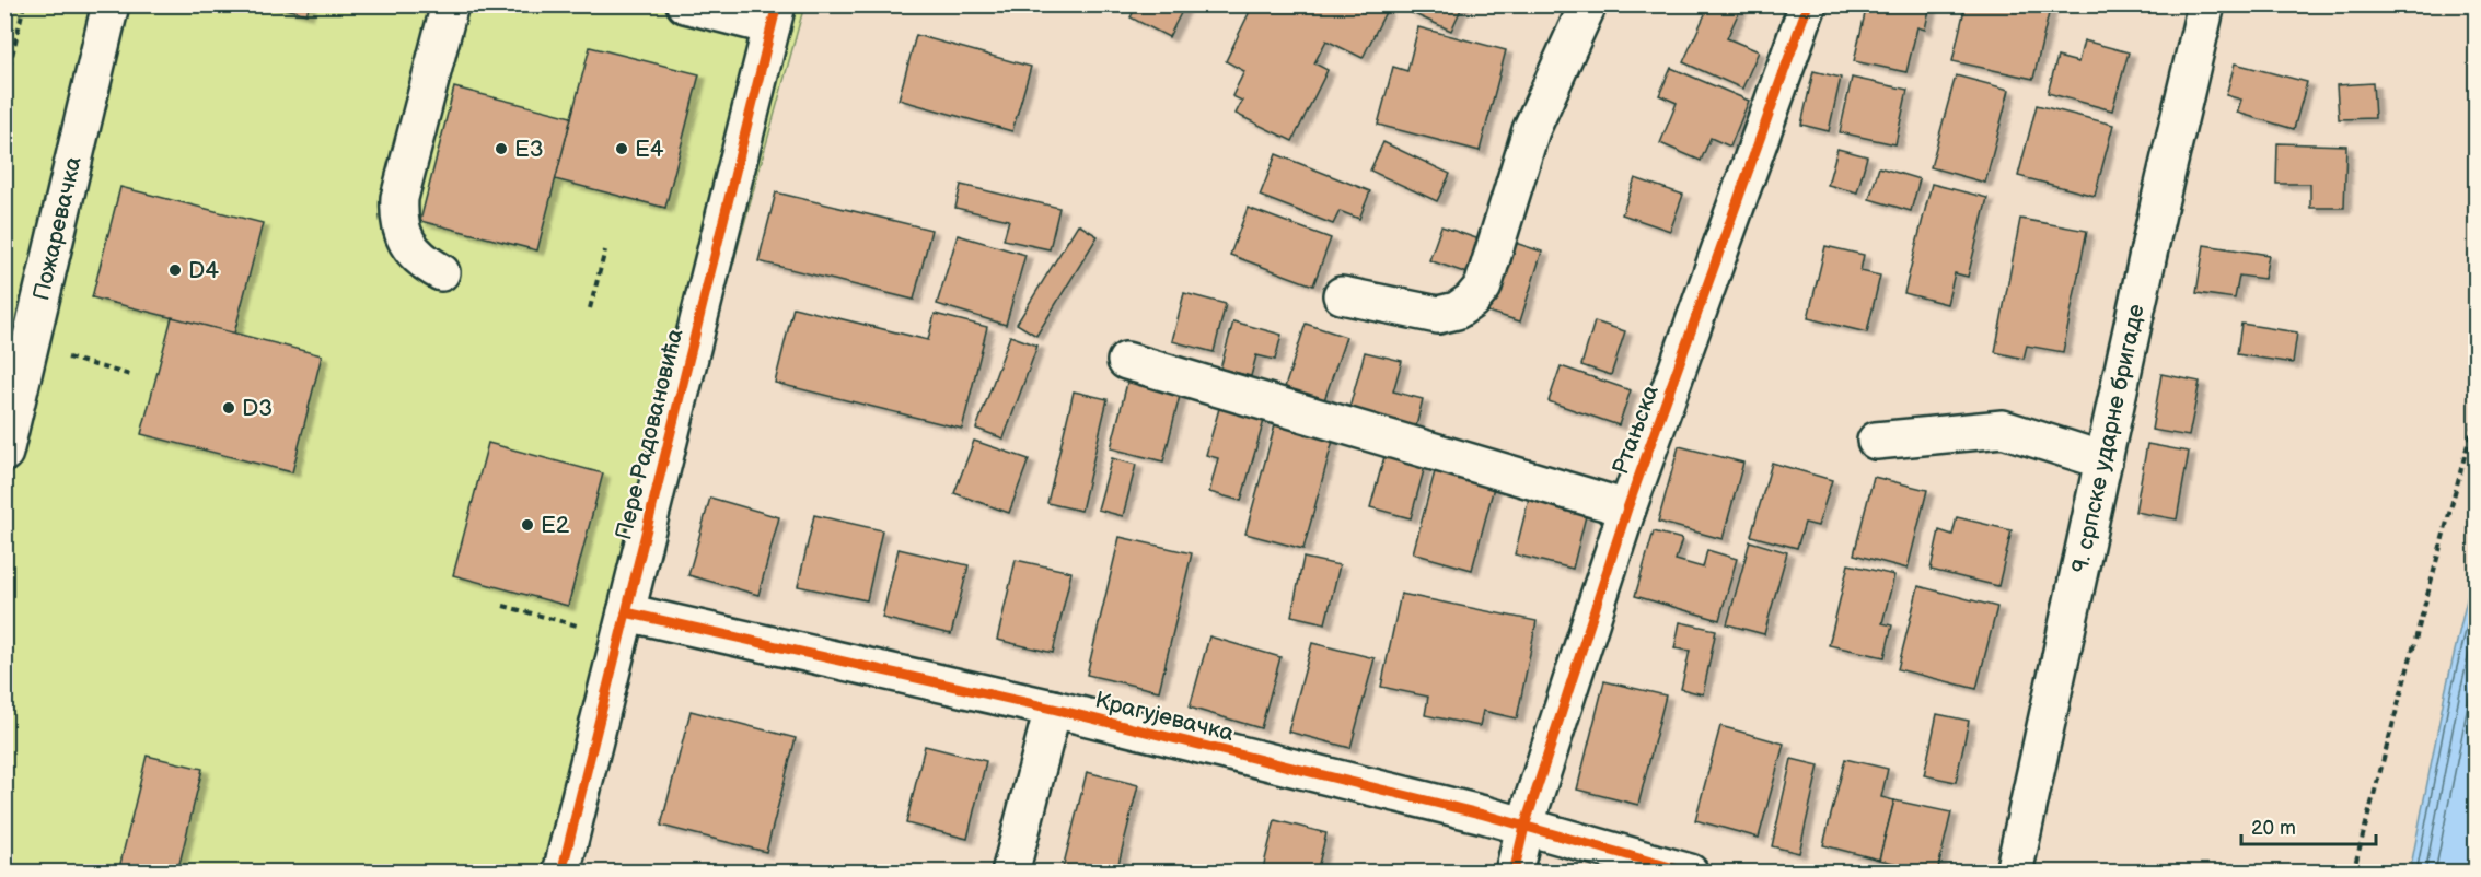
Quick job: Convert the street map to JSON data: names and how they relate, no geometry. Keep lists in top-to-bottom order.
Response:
{
  "streets": {
    "street": [
      "Пожаревачка",
      "Ртањска",
      "Пере Радовановића",
      "9. српске ударне бригаде",
      "Крагујевачка"
    ]
  },
  "crossings": [
    ["Ртањска", "Крагујевачка"],
    ["Пере Радовановића", "Крагујевачка"]
  ],
  "places": [
    "E3",
    "E4",
    "D4",
    "D3",
    "E2"
  ],
  "scale_bar": "20 m"
}
